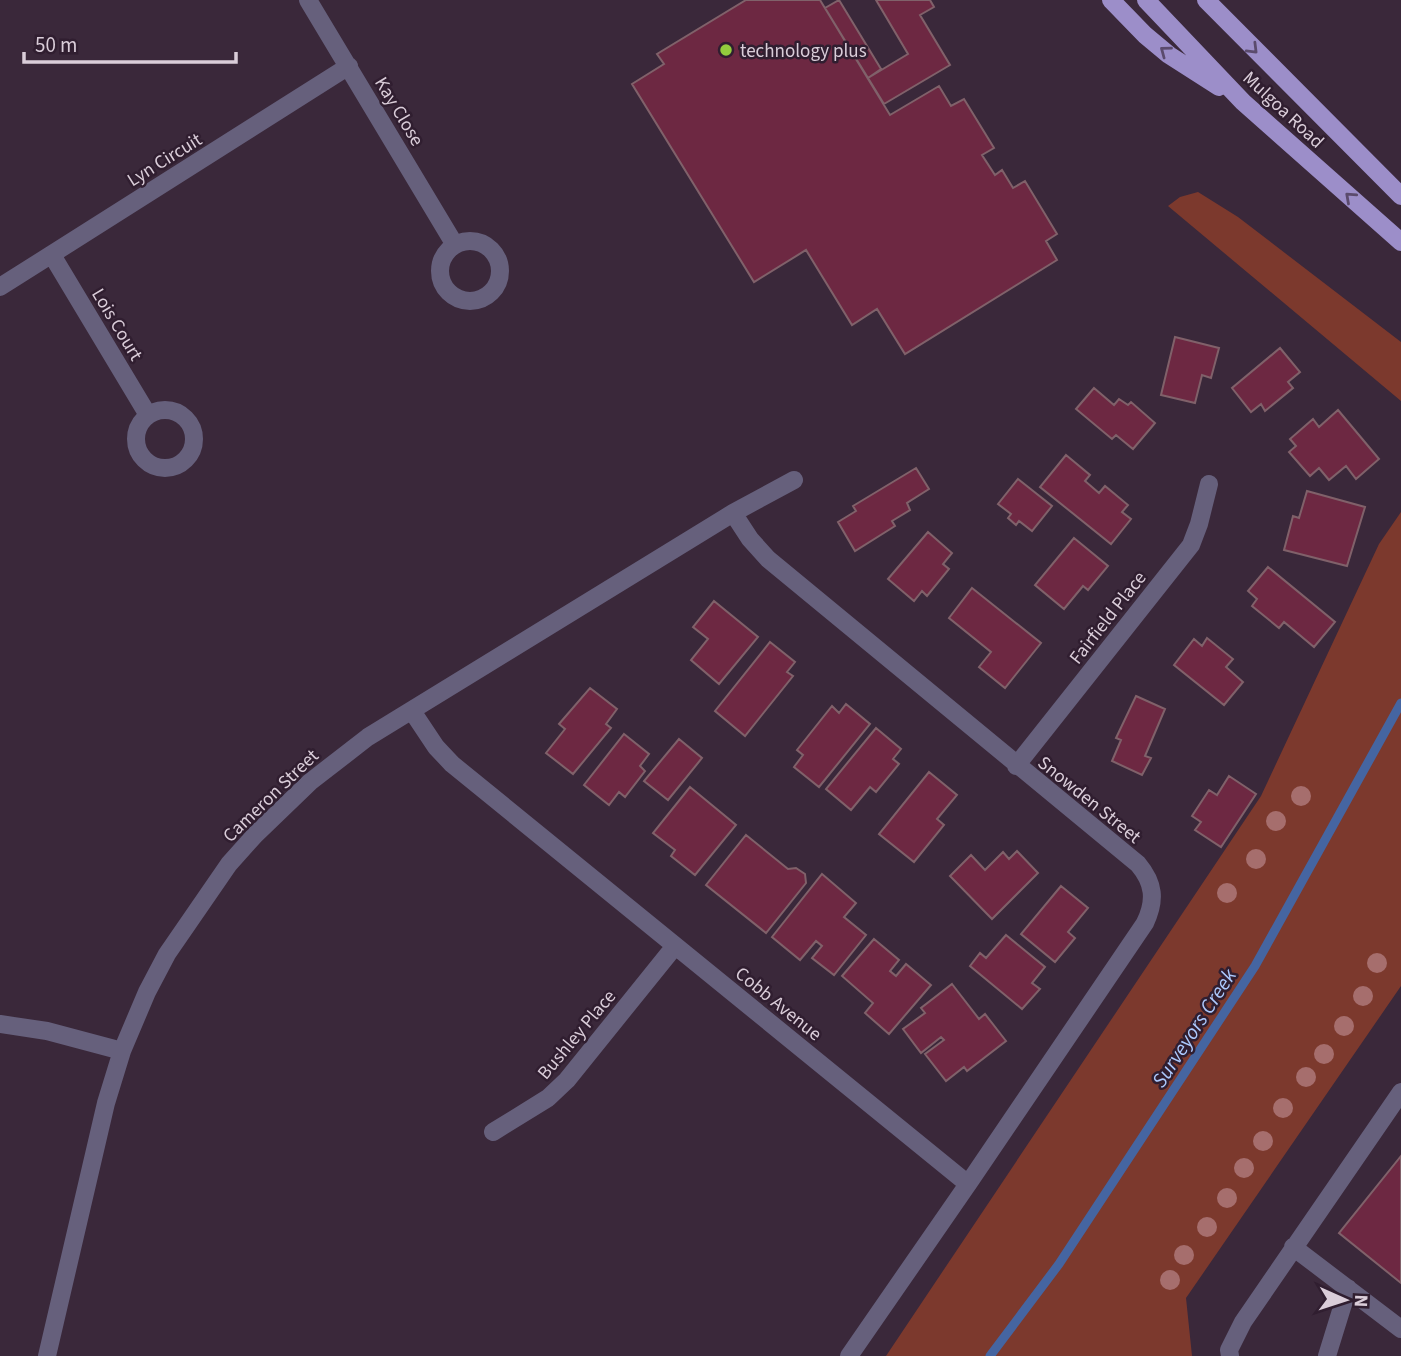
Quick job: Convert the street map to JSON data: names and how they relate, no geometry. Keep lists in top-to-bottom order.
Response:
{
  "streets": {
    "main road": ["Mulgoa Road"],
    "street": [
      "Kay Close",
      "Lyn Circuit",
      "Lois Court",
      "Fairfield Place",
      "Cameron Street",
      "Snowden Street",
      "Cobb Avenue",
      "Bushley Place"
    ]
  },
  "crossings": [
    ["Kay Close", "Lyn Circuit"],
    ["Lyn Circuit", "Lois Court"],
    ["Fairfield Place", "Snowden Street"],
    ["Cameron Street", "Snowden Street"],
    ["Cameron Street", "Cobb Avenue"],
    ["Snowden Street", "Cobb Avenue"],
    ["Cobb Avenue", "Bushley Place"]
  ],
  "water": ["Surveyors Creek"],
  "places": ["technology plus"],
  "scale_bar": "50 m",
  "north": "right"
}
